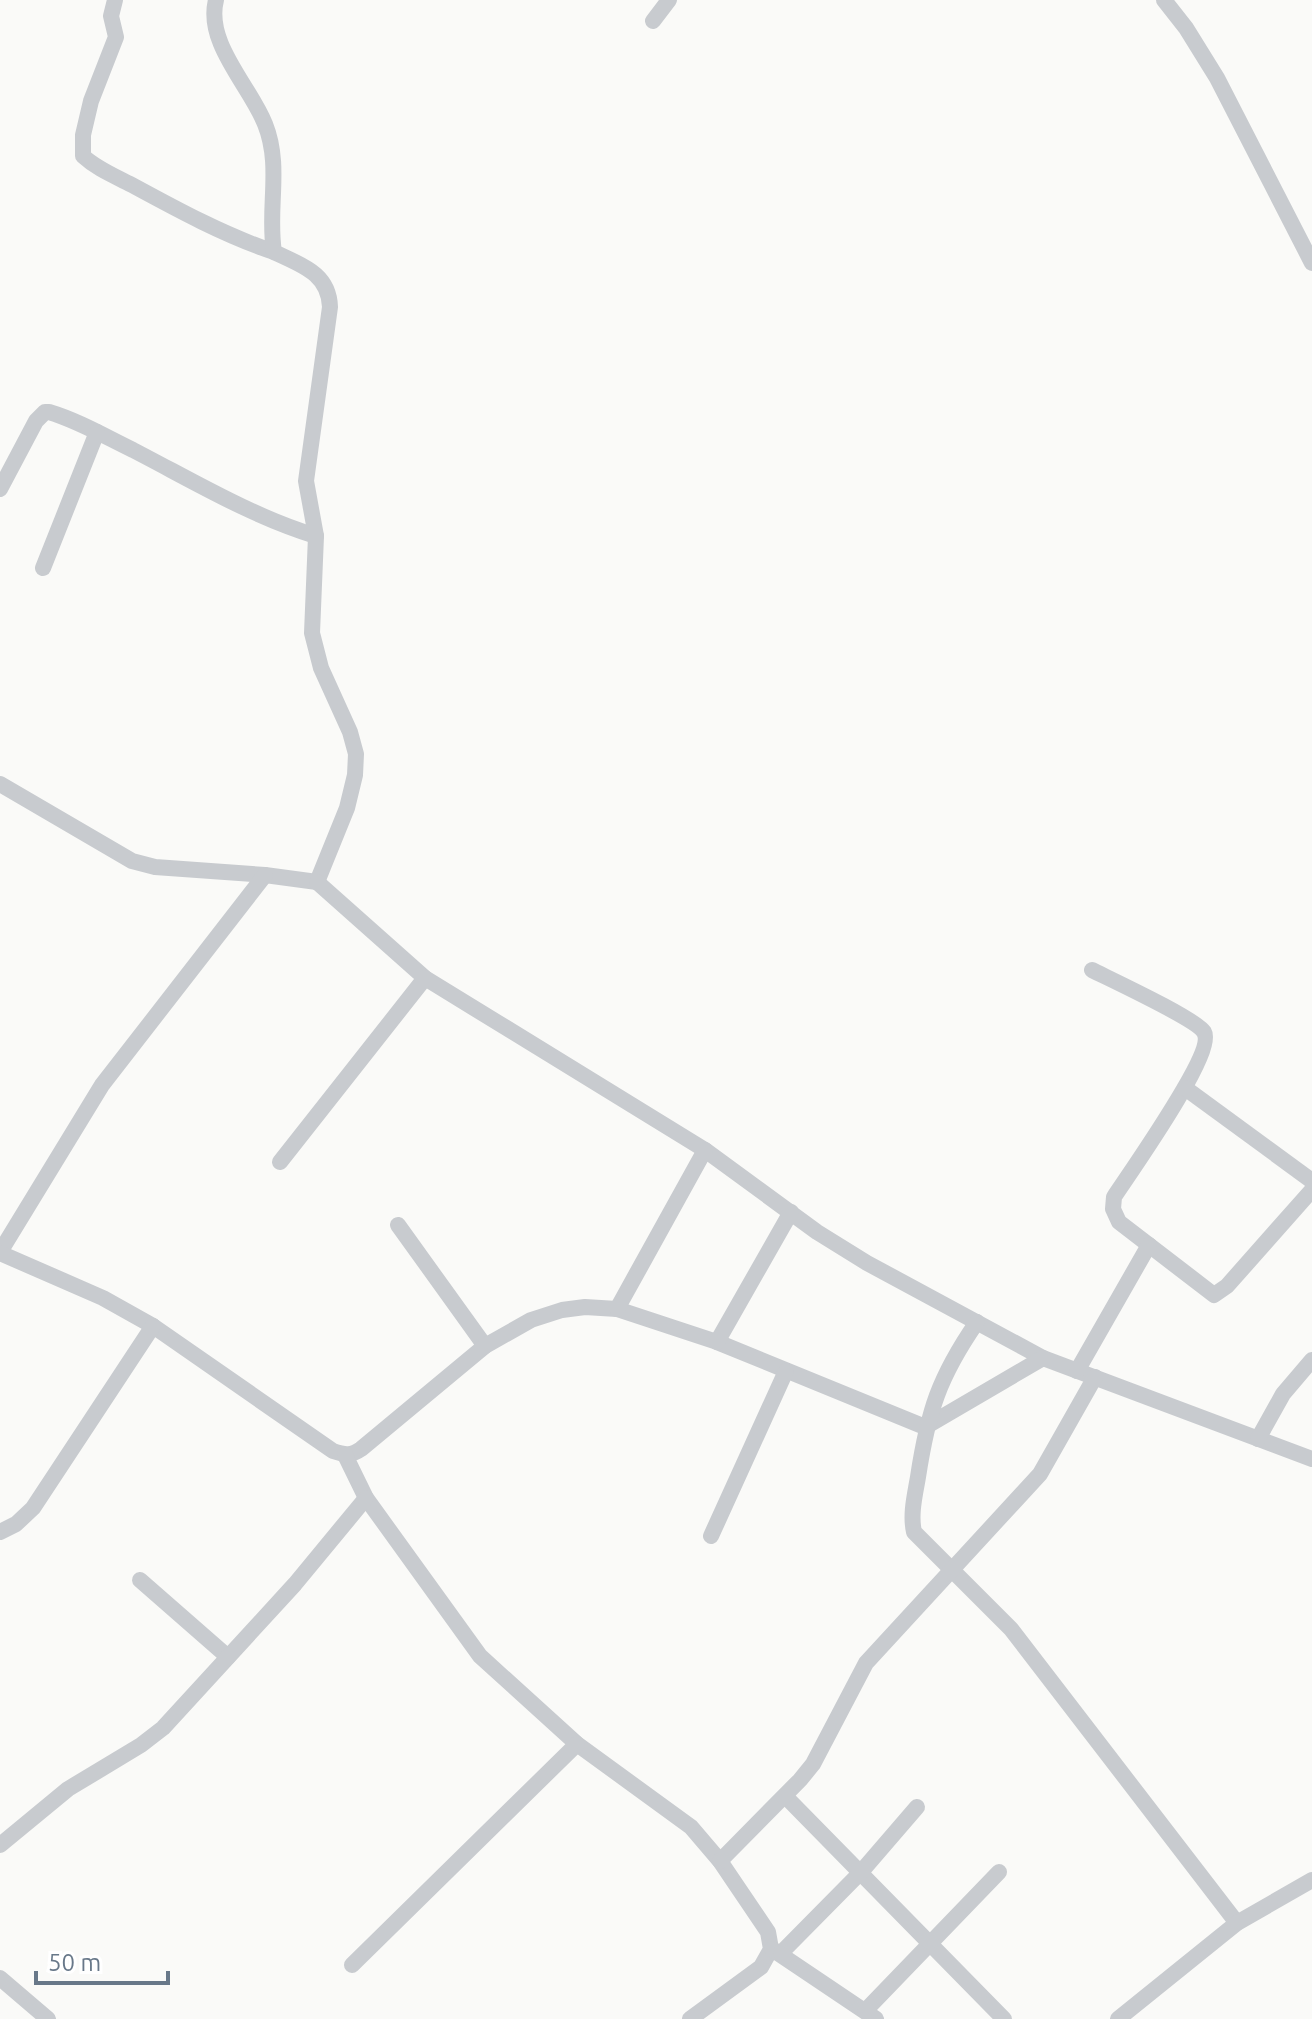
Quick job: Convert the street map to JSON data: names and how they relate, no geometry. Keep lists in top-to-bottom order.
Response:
{
  "scale_bar": "50 m"
}
